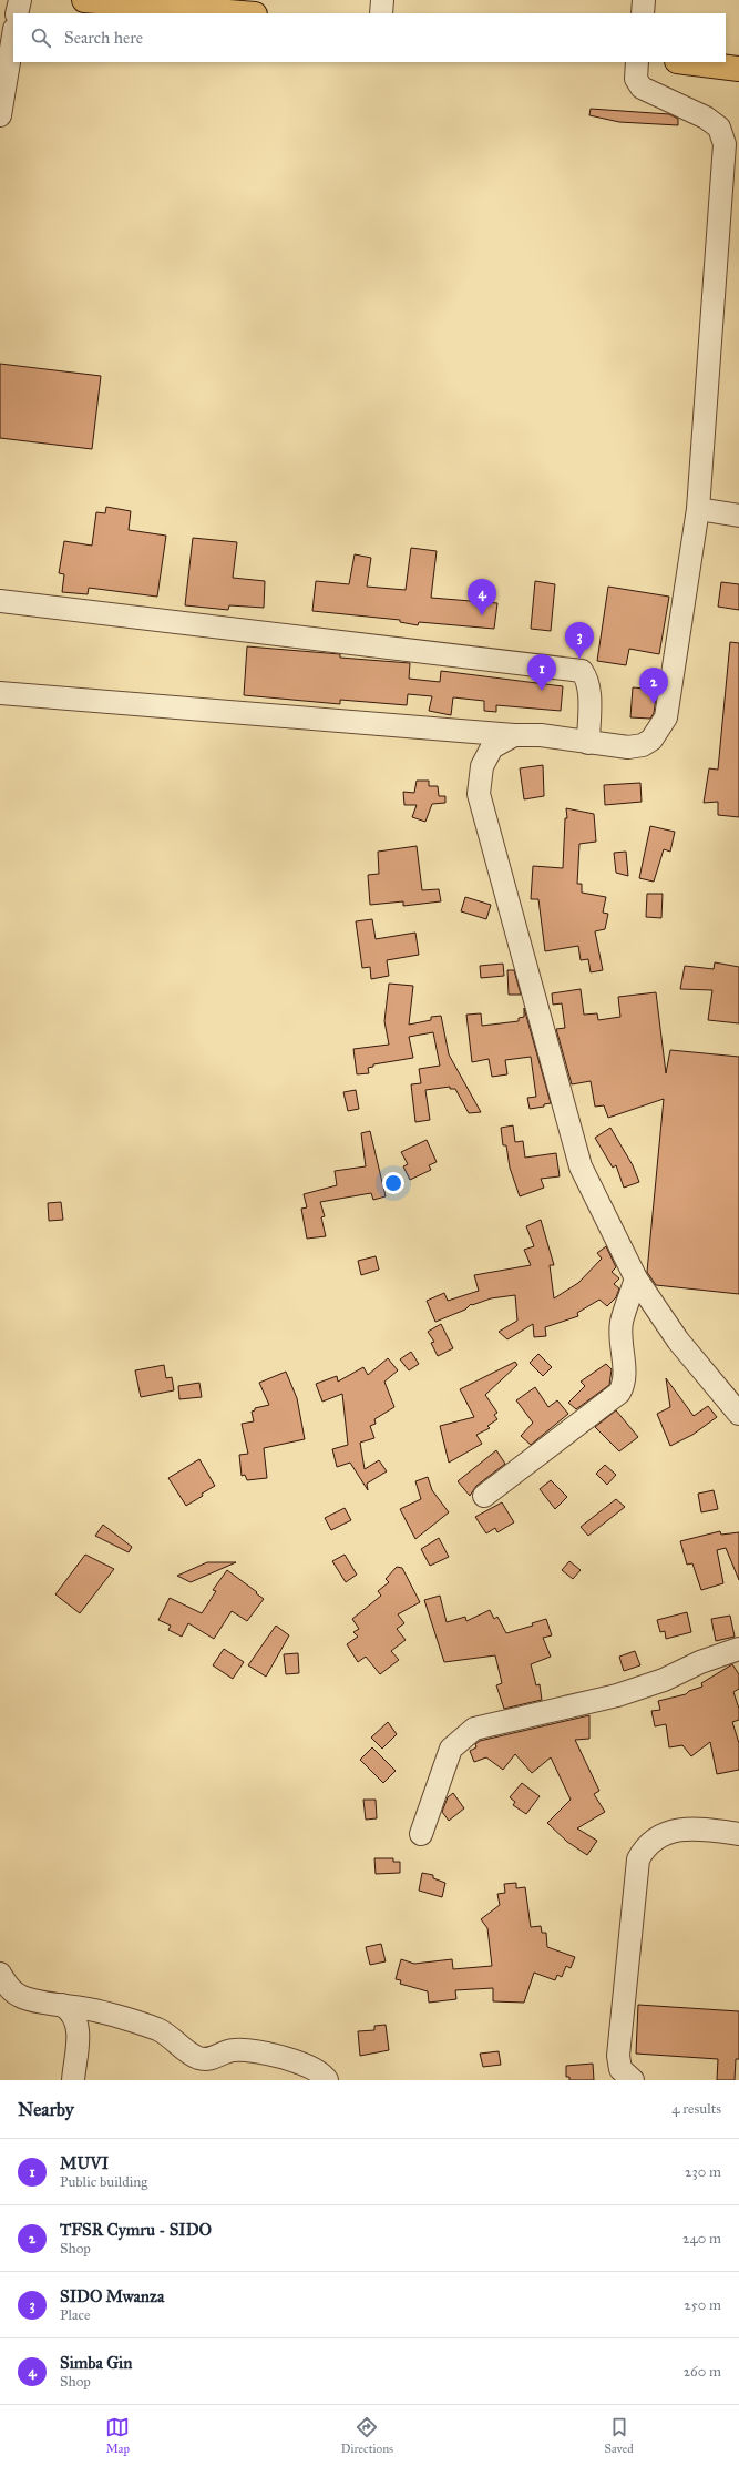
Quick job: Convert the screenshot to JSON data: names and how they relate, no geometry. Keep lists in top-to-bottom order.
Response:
{
  "page": {
    "search": "Search here",
    "pins": [
      "4",
      "3",
      "1",
      "2"
    ],
    "heading": ["Nearby", "4 results"],
    "list": [
      {
        "mark": "1",
        "name": "MUVI",
        "note": "Public building",
        "value": "230 m"
      },
      {
        "mark": "2",
        "name": "TFSR Cymru - SIDO",
        "note": "Shop",
        "value": "240 m"
      },
      {
        "mark": "3",
        "name": "SIDO Mwanza",
        "note": "Place",
        "value": "250 m"
      },
      {
        "mark": "4",
        "name": "Simba Gin",
        "note": "Shop",
        "value": "260 m"
      }
    ],
    "nav": ["Map", "Directions", "Saved"]
  }
}
